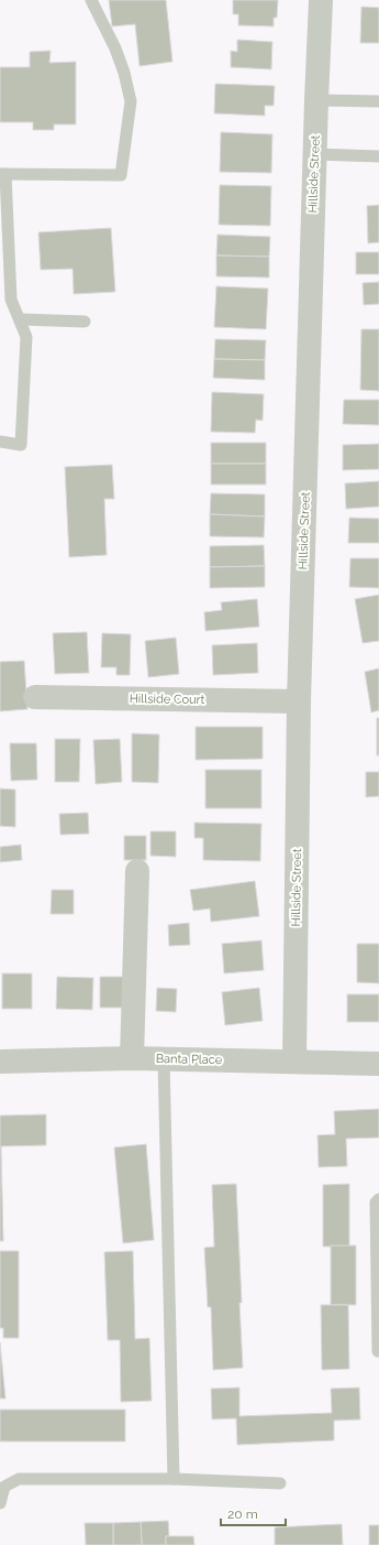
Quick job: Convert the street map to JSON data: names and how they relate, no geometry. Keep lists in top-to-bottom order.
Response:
{
  "streets": {
    "street": ["Hillside Street", "Hillside Court", "Banta Place"]
  },
  "crossings": [
    ["Hillside Street", "Hillside Court"],
    ["Hillside Street", "Banta Place"]
  ],
  "scale_bar": "20 m"
}
